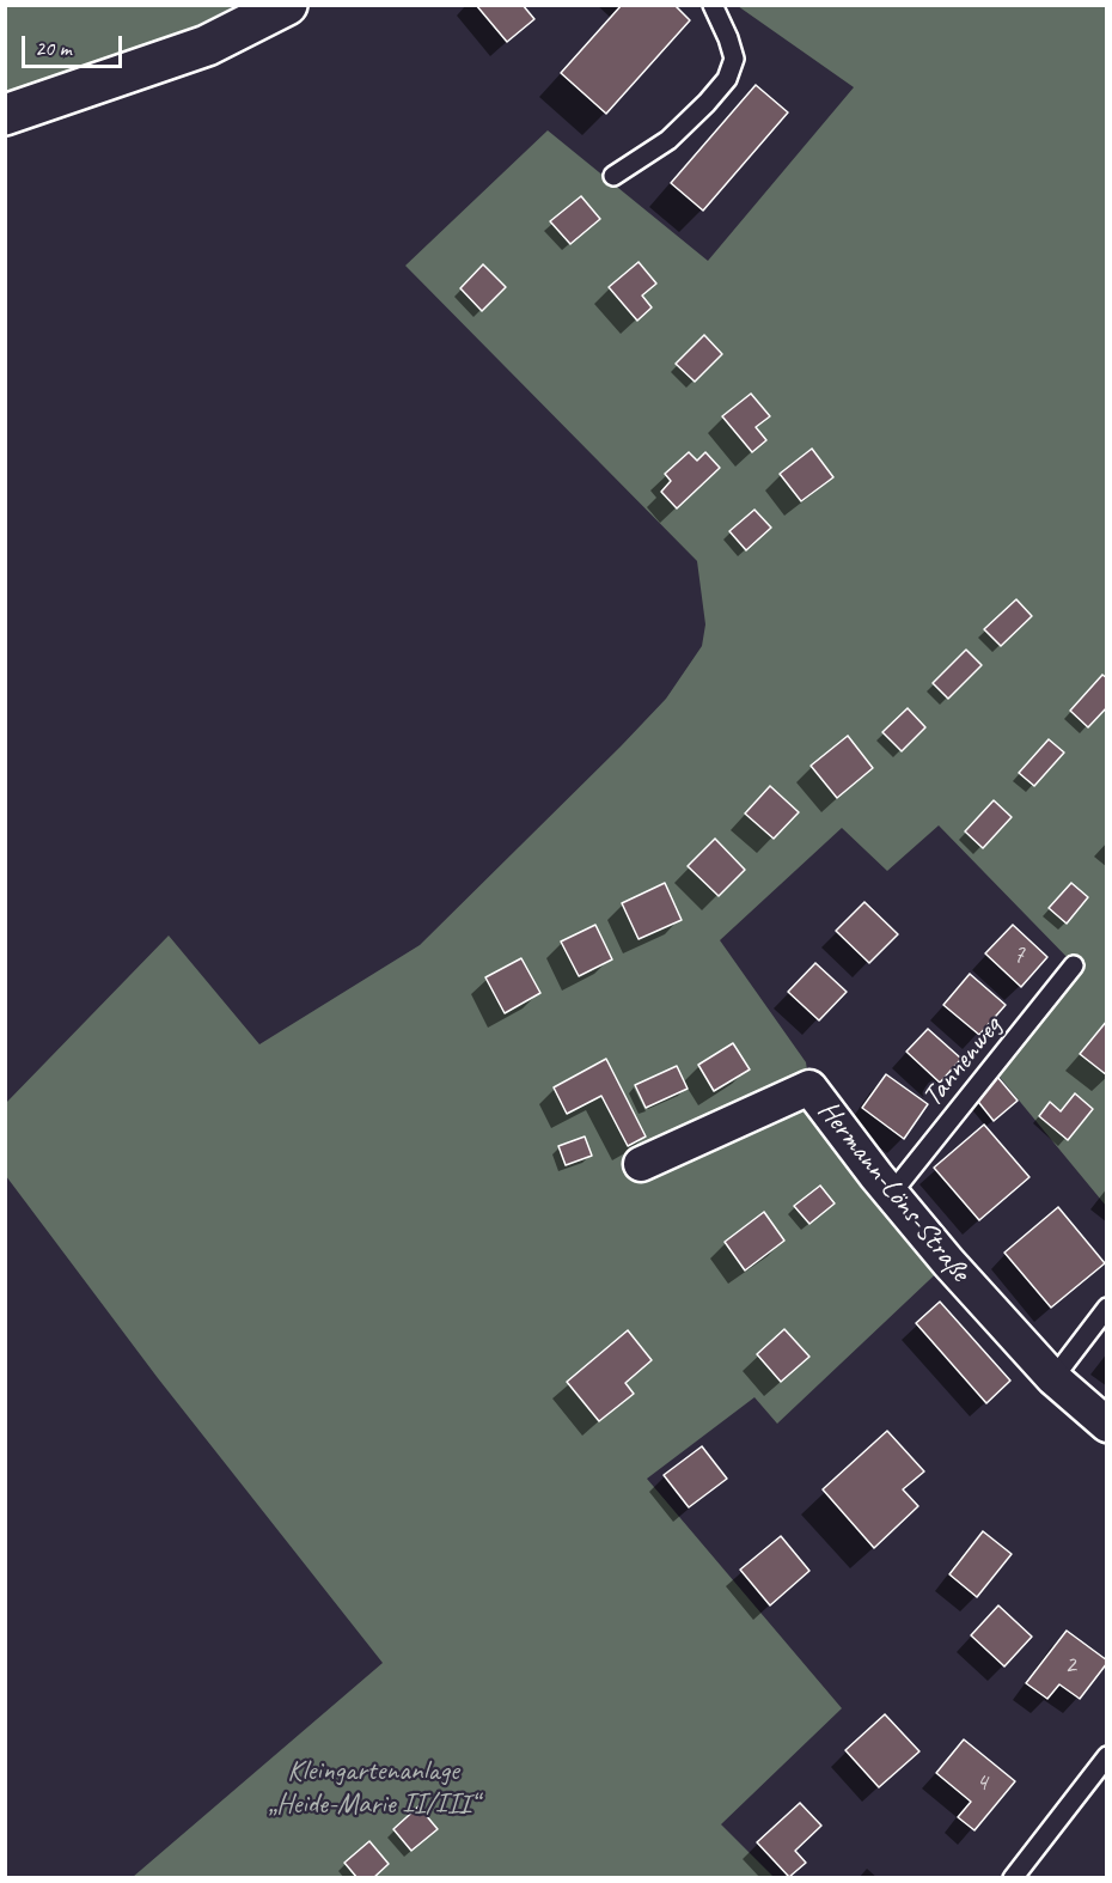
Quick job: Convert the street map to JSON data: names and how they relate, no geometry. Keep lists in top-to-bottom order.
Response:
{
  "streets": {
    "street": ["Hermann-Löns-Straße"],
    "lane": ["Tannenweg"]
  },
  "crossings": [
    ["Tannenweg", "Hermann-Löns-Straße"]
  ],
  "parks": ["Kleingartenanlage „Heide-Marie II/III“"],
  "house_numbers": ["7", "2", "4"],
  "scale_bar": "20 m"
}
